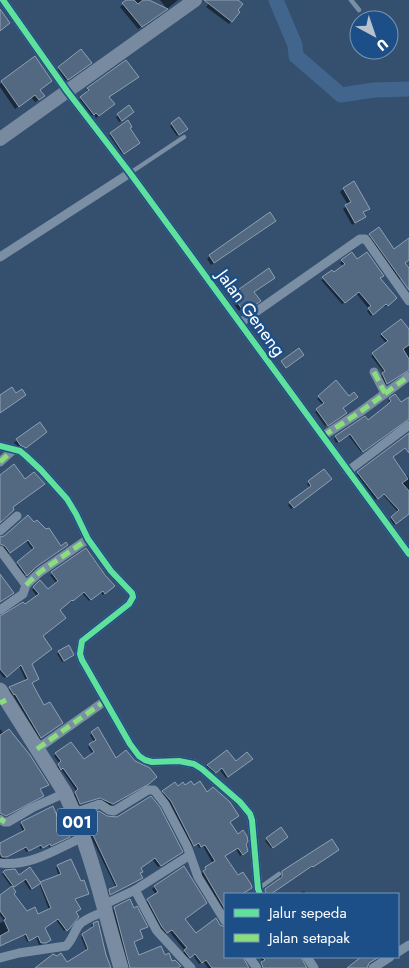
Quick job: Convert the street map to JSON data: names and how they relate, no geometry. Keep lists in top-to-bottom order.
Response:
{
  "streets": {
    "main road": ["001"],
    "street": ["Jalan Geneng"]
  },
  "legend": ["Jalur sepeda", "Jalan setapak"],
  "north": "bottom right"
}
